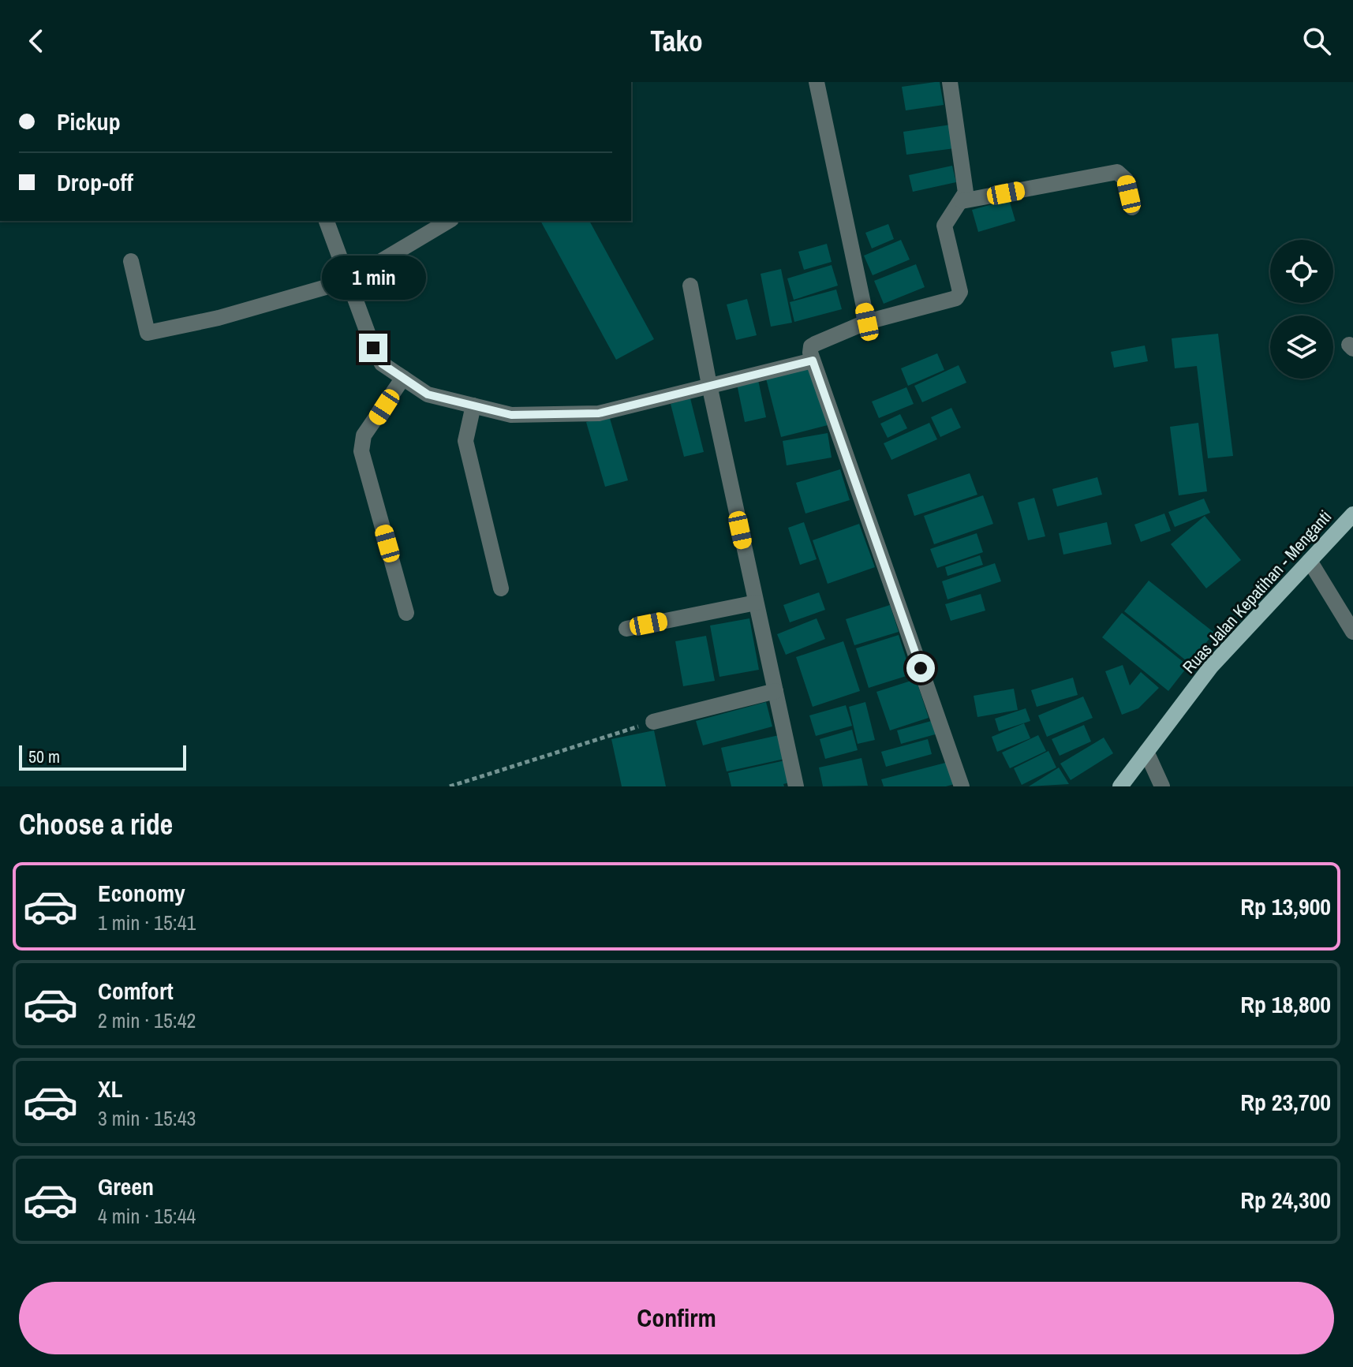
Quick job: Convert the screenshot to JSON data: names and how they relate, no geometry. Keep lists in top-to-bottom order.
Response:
{
  "streets": {
    "main road": ["Ruas Jalan Kepatihan - Menganti"]
  },
  "scale_bar": "50 m",
  "page": {
    "header": "Tako",
    "banner": ["Pickup", "Drop-off"],
    "bubble": "1 min",
    "scale": "50 m",
    "heading": "Choose a ride",
    "list": [
      {
        "name": "Economy",
        "note": "1 min · 15:41",
        "value": "Rp 13,900"
      },
      {
        "name": "Comfort",
        "note": "2 min · 15:42",
        "value": "Rp 18,800"
      },
      {
        "name": "XL",
        "note": "3 min · 15:43",
        "value": "Rp 23,700"
      },
      {
        "name": "Green",
        "note": "4 min · 15:44",
        "value": "Rp 24,300"
      }
    ],
    "buttons": "Confirm"
  }
}
